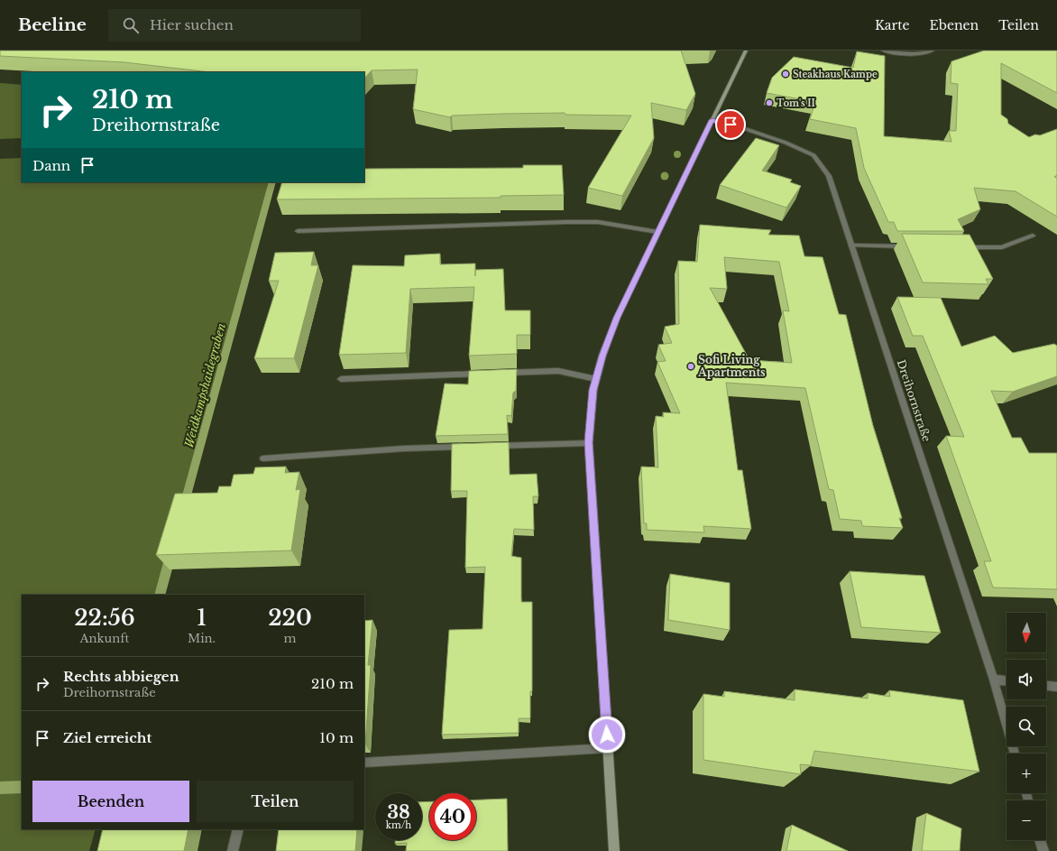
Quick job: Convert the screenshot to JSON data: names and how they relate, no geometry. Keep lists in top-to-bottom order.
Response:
{
  "streets": {
    "street": ["Dreihornstraße"]
  },
  "water": ["Weidkampshaidegraben"],
  "places": ["Steakhaus Kampe", "Tom's II", "Sofi Living Apartments"],
  "north": "bottom",
  "page": {
    "header": "Beeline",
    "search": "Hier suchen",
    "nav": ["Karte", "Ebenen", "Teilen"],
    "turn": ["210 m", "Dreihornstraße"],
    "then": "Dann",
    "eta": [
      "22:56",
      "Ankunft",
      "1",
      "Min.",
      "220",
      "m"
    ],
    "map_buttons": ["+", "−"],
    "list": [
      {
        "name": "Rechts abbiegen",
        "note": "Dreihornstraße",
        "value": "210 m"
      },
      {
        "name": "Ziel erreicht",
        "value": "10 m"
      }
    ],
    "buttons": ["Beenden", "Teilen"],
    "speed": "38 km/h",
    "limit": "40"
  }
}
